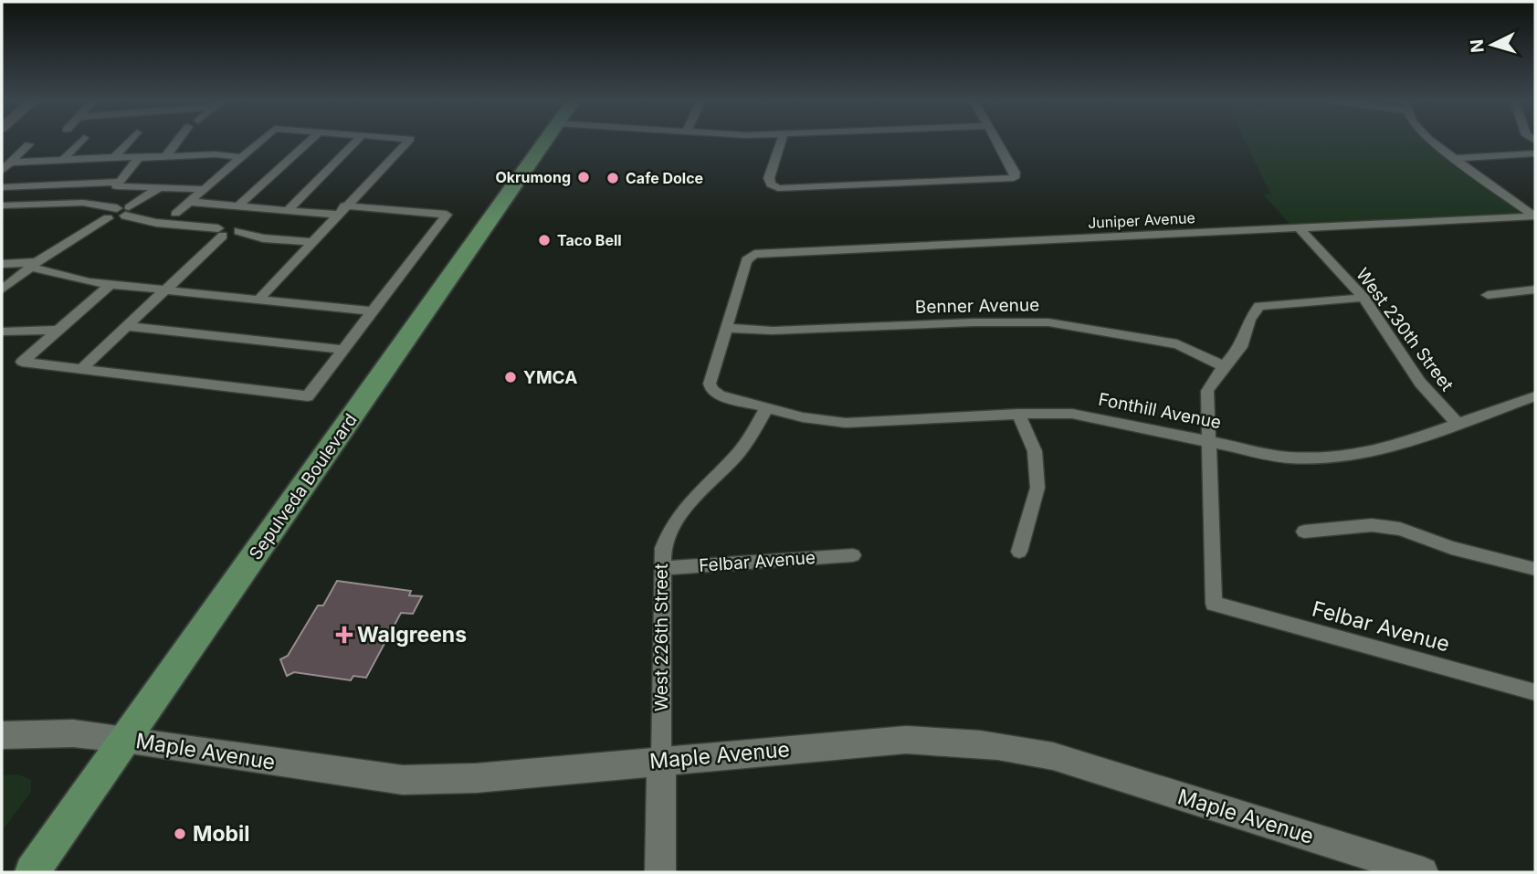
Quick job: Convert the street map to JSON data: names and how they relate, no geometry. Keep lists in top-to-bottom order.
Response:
{
  "streets": {
    "main road": ["Sepulveda Boulevard"],
    "street": [
      "Juniper Avenue",
      "Benner Avenue",
      "West 230th Street",
      "Fonthill Avenue",
      "Felbar Avenue",
      "West 226th Street",
      "Maple Avenue"
    ]
  },
  "crossings": [
    ["Juniper Avenue", "Benner Avenue"],
    ["Juniper Avenue", "West 230th Street"],
    ["West 230th Street", "Fonthill Avenue"],
    ["Fonthill Avenue", "Felbar Avenue"],
    ["Fonthill Avenue", "West 226th Street"],
    ["Sepulveda Boulevard", "Maple Avenue"],
    ["Felbar Avenue", "West 226th Street"],
    ["West 226th Street", "Maple Avenue"]
  ],
  "places": {
    "other": [
      "Okrumong",
      "Cafe Dolce",
      "Taco Bell",
      "YMCA",
      "Mobil"
    ],
    "health": ["Walgreens"]
  },
  "north": "left"
}
